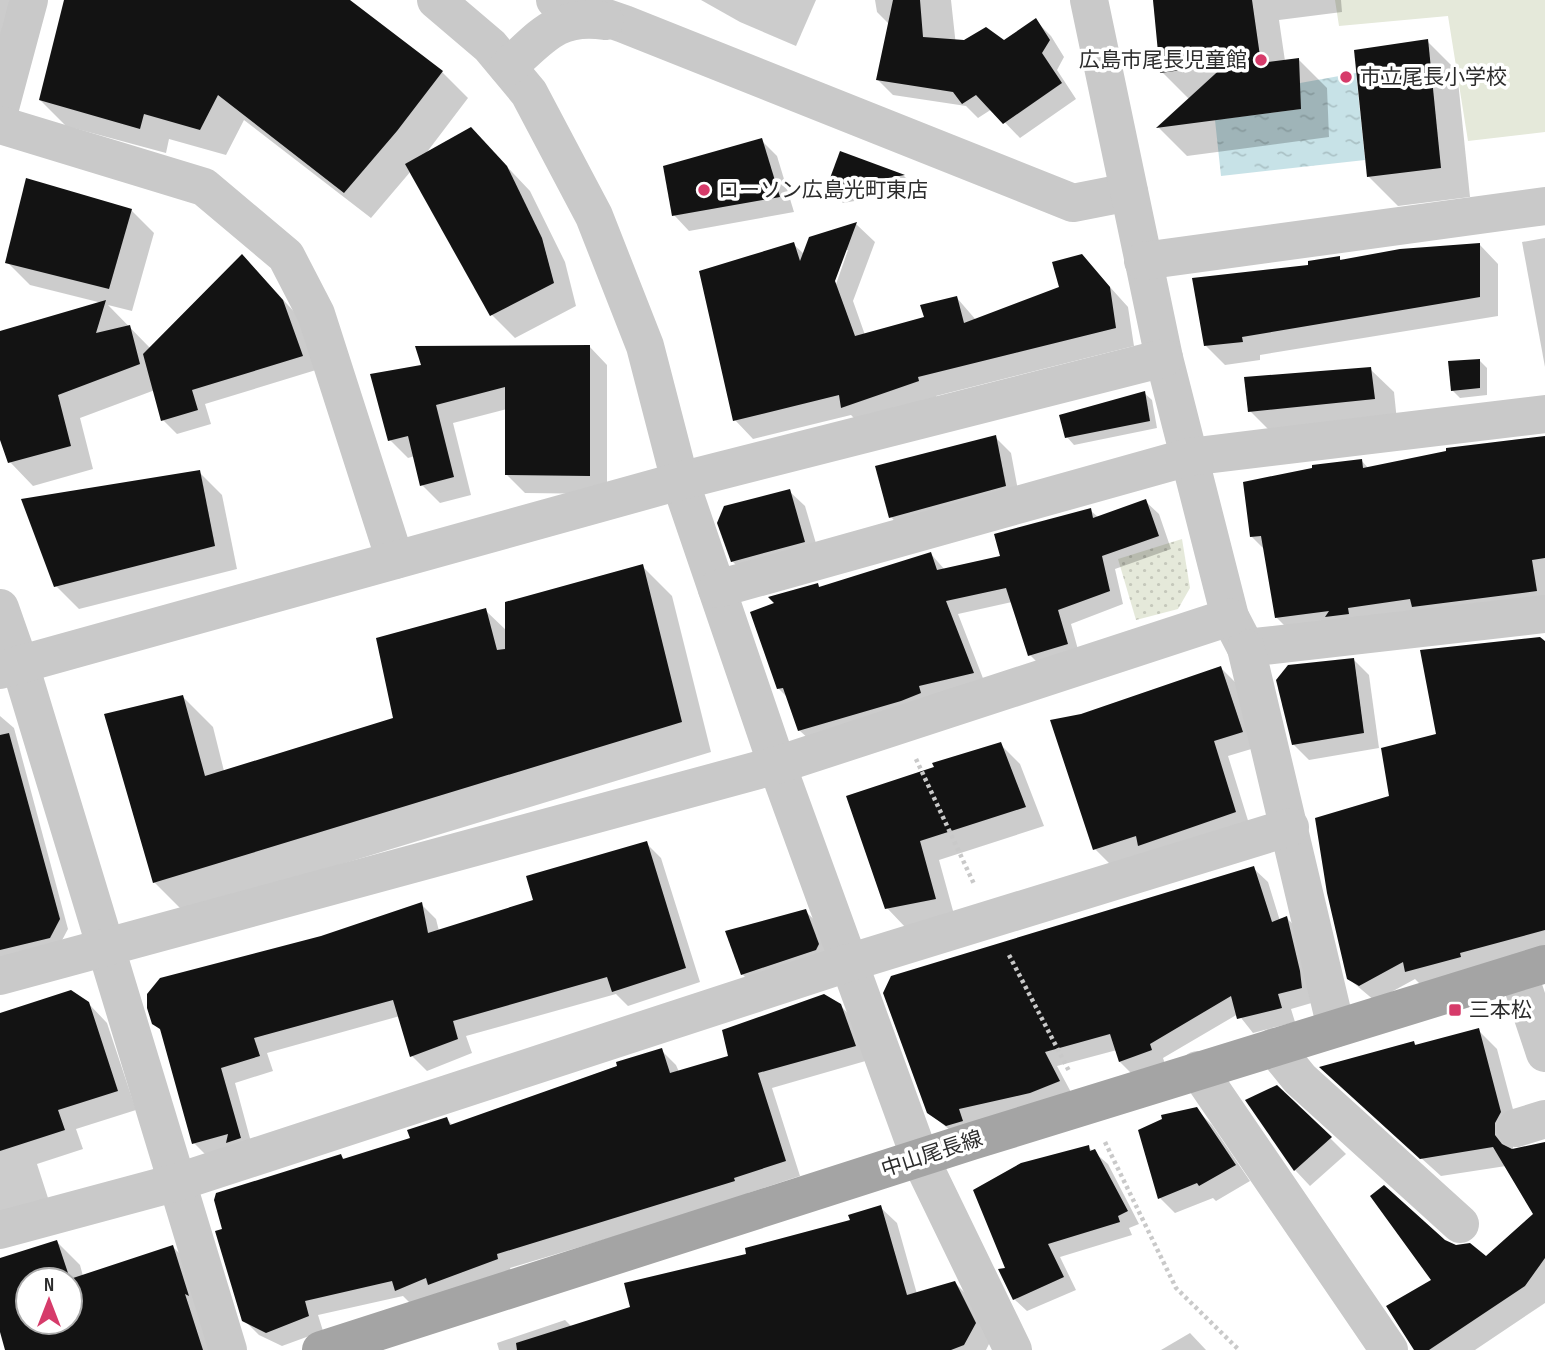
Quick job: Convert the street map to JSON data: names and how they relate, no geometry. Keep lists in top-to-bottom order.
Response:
{
  "streets": {
    "main road": ["中山尾長線"]
  },
  "places": {
    "other": ["広島市尾長児童館", "市立尾長小学校", "ローソン広島光町東店"],
    "transit": ["三本松"]
  },
  "north": "top"
}
